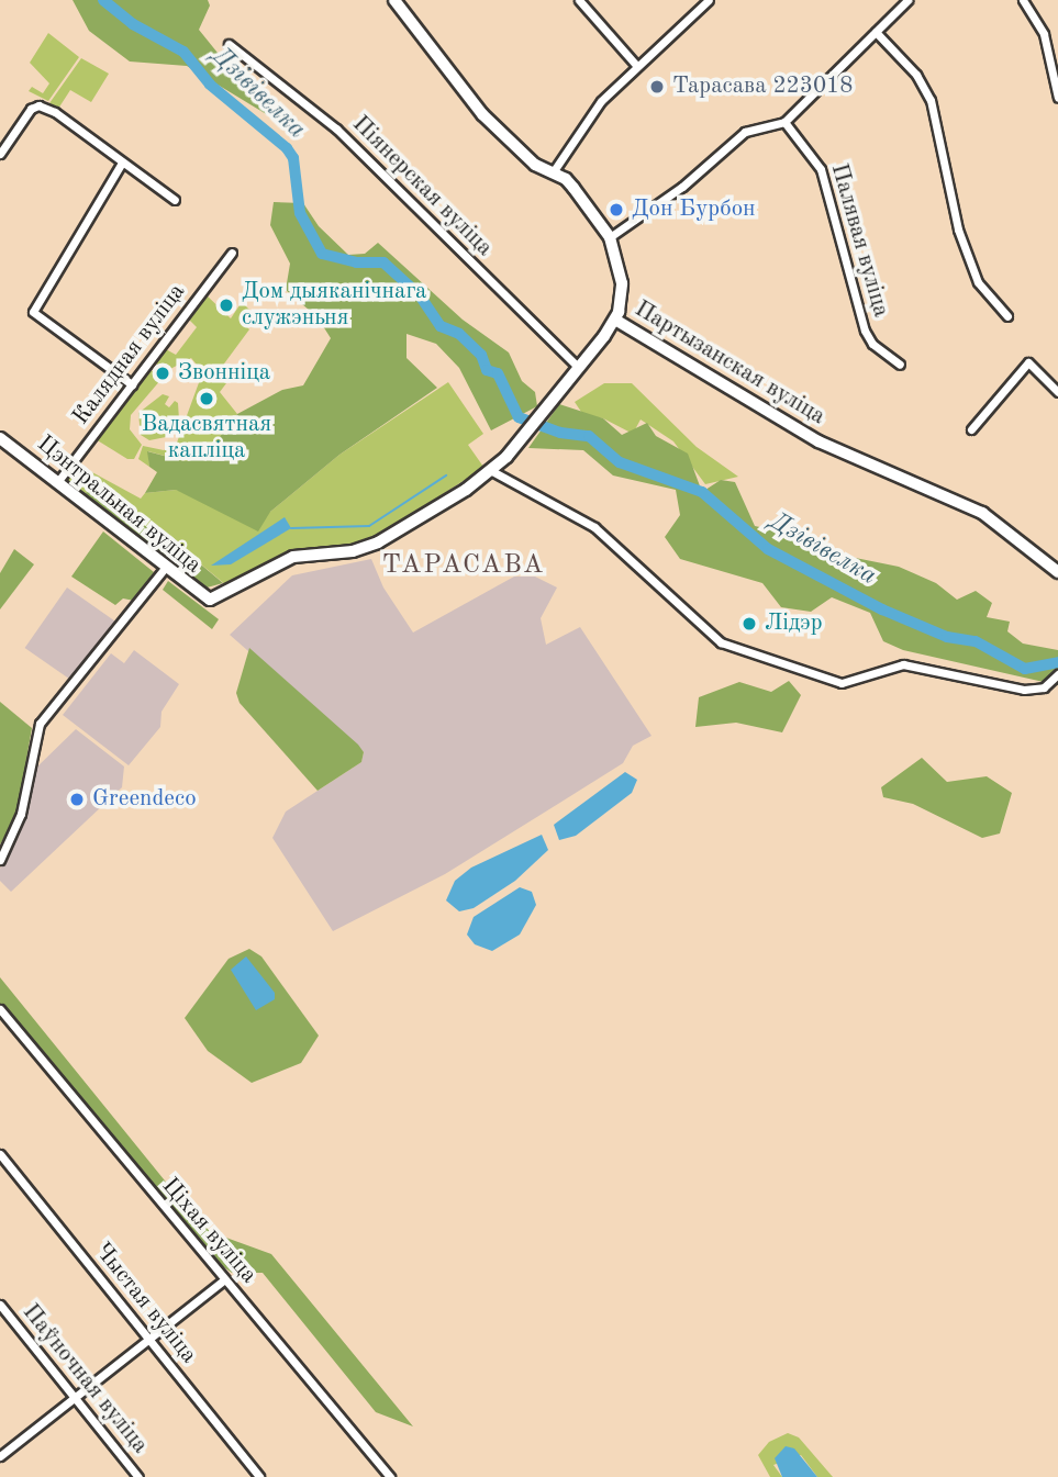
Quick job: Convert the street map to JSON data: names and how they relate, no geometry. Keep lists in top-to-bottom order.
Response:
{
  "streets": {
    "street": [
      "Піянерская вуліца",
      "Палявая вуліца",
      "Калядная вуліца",
      "Партызанская вуліца",
      "Цэнтральная вуліца",
      "Ціхая вуліца",
      "Чыстая вуліца",
      "Паўночная вуліца"
    ]
  },
  "crossings": [
    ["Піянерская вуліца", "Цэнтральная вуліца"],
    ["Калядная вуліца", "Цэнтральная вуліца"],
    ["Партызанская вуліца", "Цэнтральная вуліца"]
  ],
  "districts": ["ТАРАСАВА"],
  "water": ["Дзівівелка"],
  "places": [
    "Тарасава 223018",
    "Дон Бурбон",
    "Дом дыяканічнага служэньня",
    "Звонніца",
    "Вадасвятная капліца",
    "Лідэр",
    "Greendeco"
  ]
}
